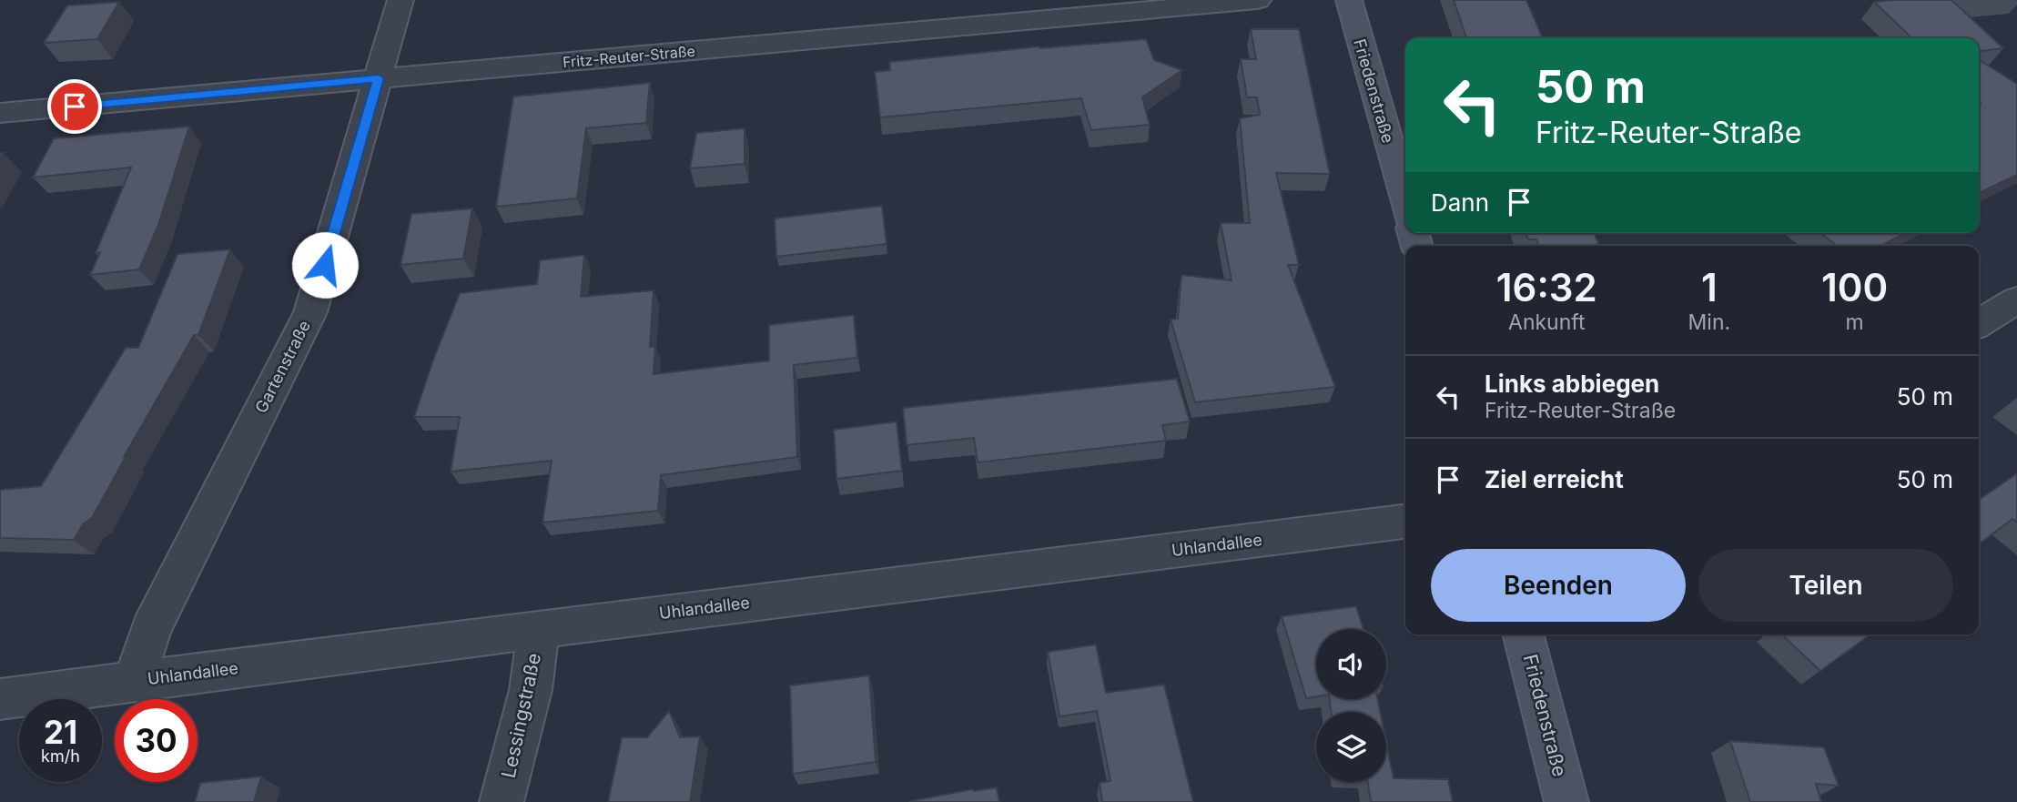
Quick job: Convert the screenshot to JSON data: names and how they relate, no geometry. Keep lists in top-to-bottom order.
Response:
{
  "streets": {
    "street": [
      "Fritz-Reuter-Straße",
      "Friedenstraße",
      "Gartenstraße",
      "Uhlandallee",
      "Lessingstraße"
    ]
  },
  "crossings": [
    ["Fritz-Reuter-Straße", "Gartenstraße"],
    ["Gartenstraße", "Uhlandallee"],
    ["Uhlandallee", "Lessingstraße"]
  ],
  "page": {
    "turn": ["50 m", "Fritz-Reuter-Straße"],
    "then": "Dann",
    "eta": [
      "16:32",
      "Ankunft",
      "1",
      "Min.",
      "100",
      "m"
    ],
    "list": [
      {
        "name": "Links abbiegen",
        "note": "Fritz-Reuter-Straße",
        "value": "50 m"
      },
      {
        "name": "Ziel erreicht",
        "value": "50 m"
      }
    ],
    "buttons": ["Beenden", "Teilen"],
    "speed": "21 km/h",
    "limit": "30"
  }
}
